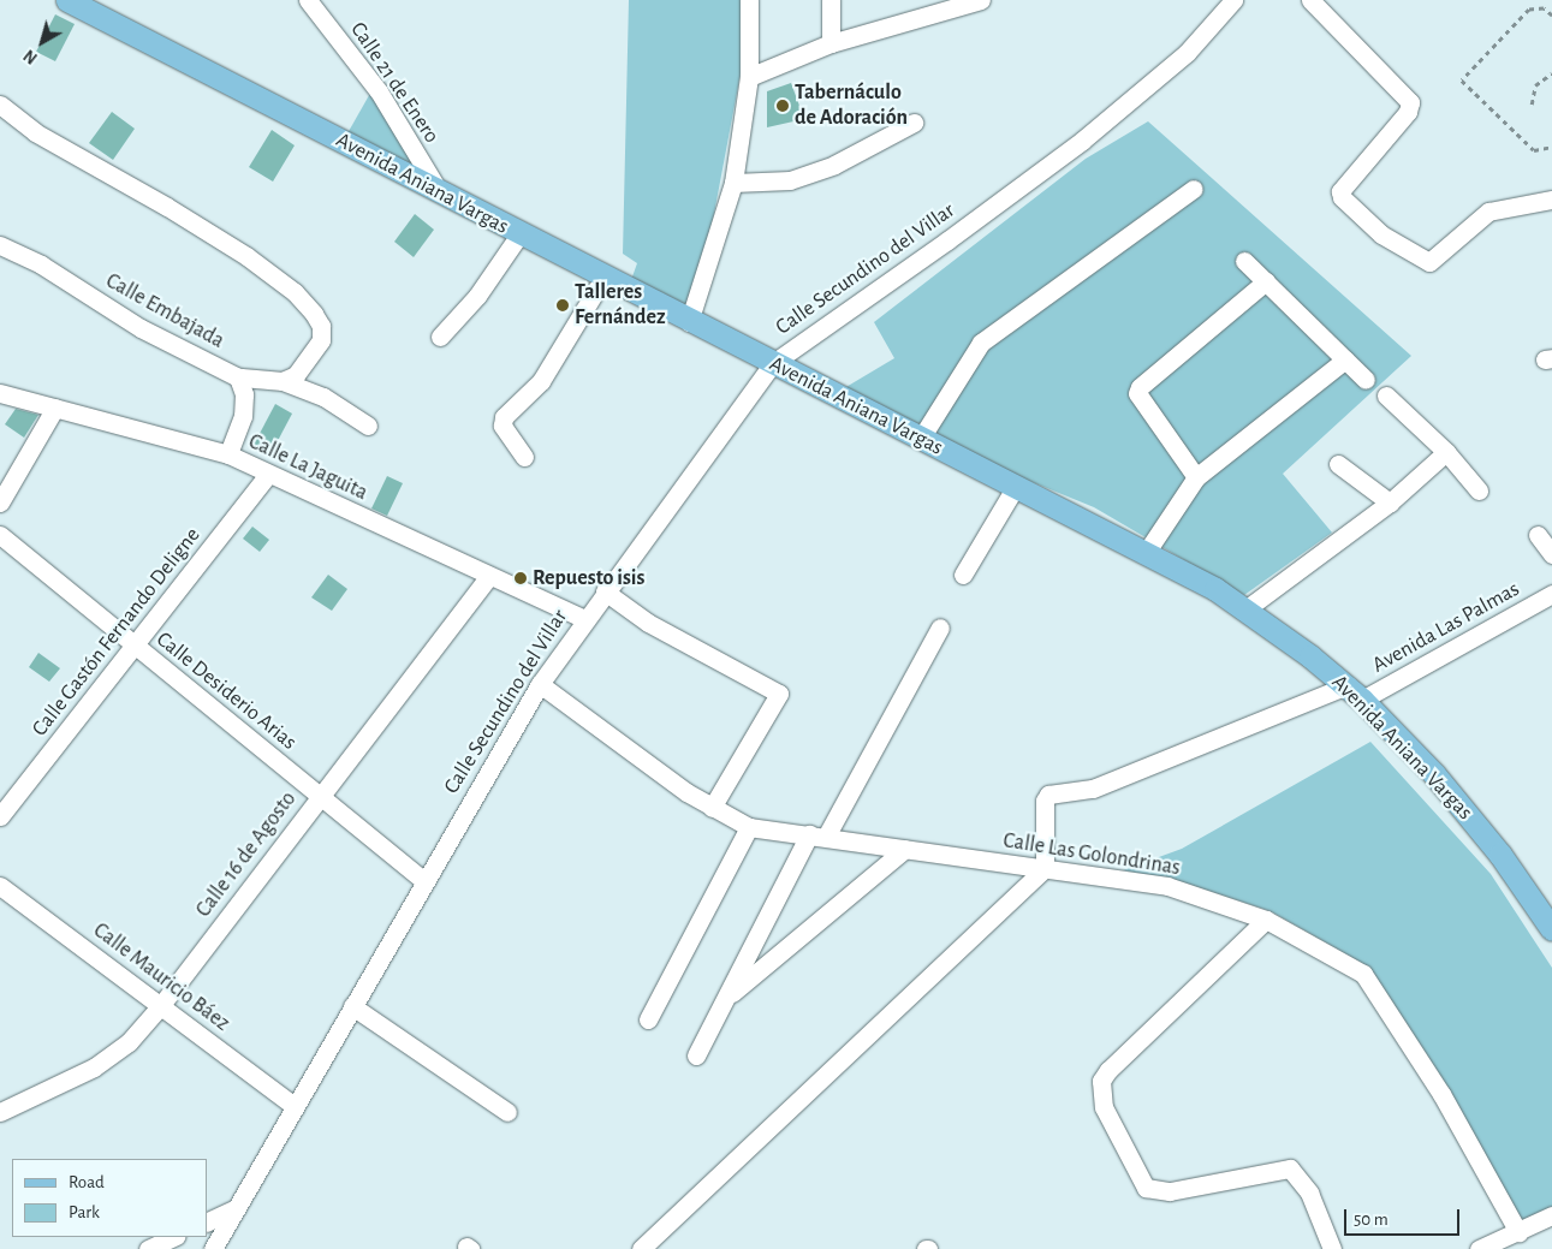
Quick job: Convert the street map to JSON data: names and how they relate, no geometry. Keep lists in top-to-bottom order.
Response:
{
  "streets": {
    "main road": ["Avenida Aniana Vargas"],
    "street": [
      "Calle 21 de Enero",
      "Calle Secundino del Villar",
      "Calle Embajada",
      "Calle La Jaguita",
      "Avenida Las Palmas",
      "Calle Gastón Fernando Deligne",
      "Calle Desiderio Arias",
      "Calle 16 de Agosto",
      "Calle Las Golondrinas",
      "Calle Mauricio Báez"
    ]
  },
  "crossings": [
    ["Calle 21 de Enero", "Avenida Aniana Vargas"],
    ["Avenida Aniana Vargas", "Calle Secundino del Villar"],
    ["Avenida Aniana Vargas", "Avenida Las Palmas"],
    ["Calle Secundino del Villar", "Calle La Jaguita"],
    ["Calle Secundino del Villar", "Calle Desiderio Arias"],
    ["Calle Secundino del Villar", "Calle Las Golondrinas"],
    ["Calle Secundino del Villar", "Calle Mauricio Báez"],
    ["Calle La Jaguita", "Calle Gastón Fernando Deligne"],
    ["Calle La Jaguita", "Calle 16 de Agosto"],
    ["Avenida Las Palmas", "Calle Las Golondrinas"],
    ["Calle Gastón Fernando Deligne", "Calle Desiderio Arias"],
    ["Calle Desiderio Arias", "Calle 16 de Agosto"],
    ["Calle 16 de Agosto", "Calle Mauricio Báez"]
  ],
  "places": ["Tabernáculo de Adoración", "Talleres Fernández", "Repuesto isis"],
  "legend": ["Road", "Park"],
  "scale_bar": "50 m",
  "north": "bottom left"
}
